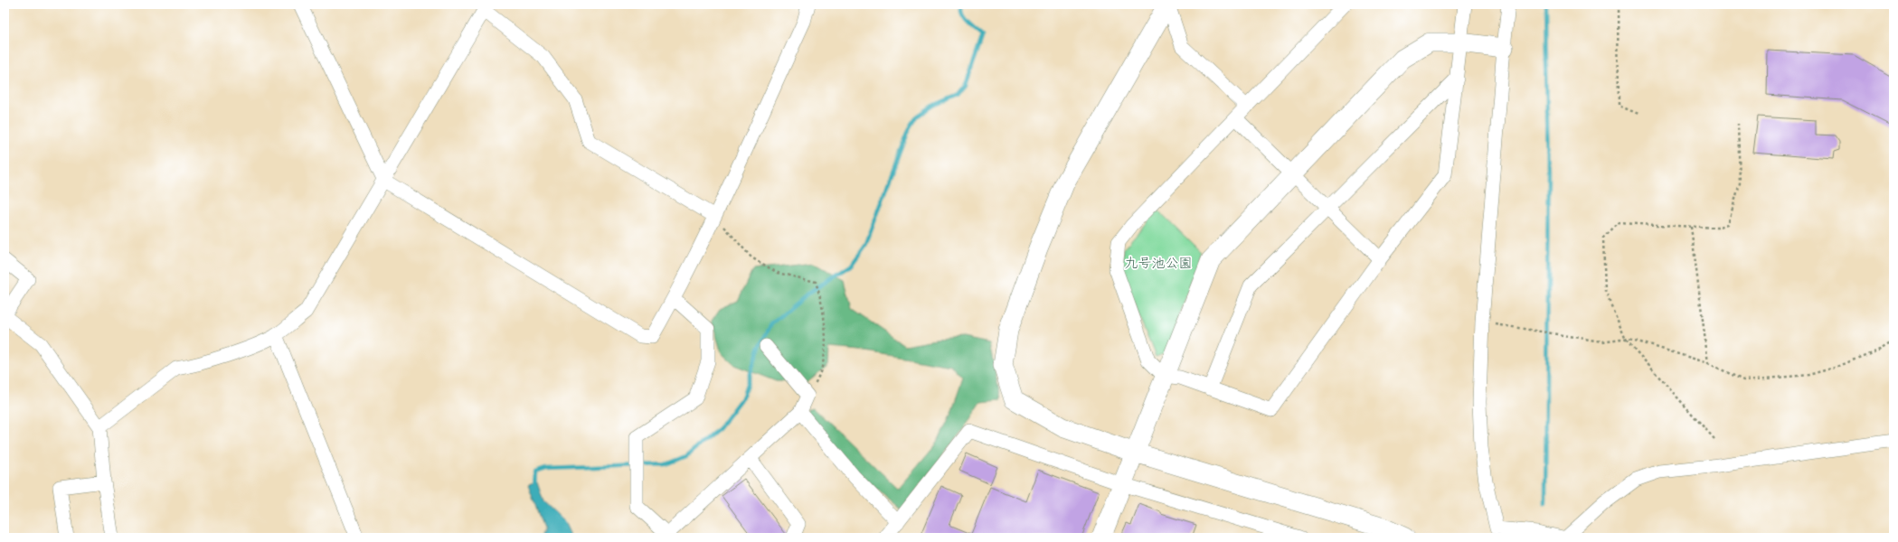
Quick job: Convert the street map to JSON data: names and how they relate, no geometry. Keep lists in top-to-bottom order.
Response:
{
  "parks": ["九号池公園"]
}
